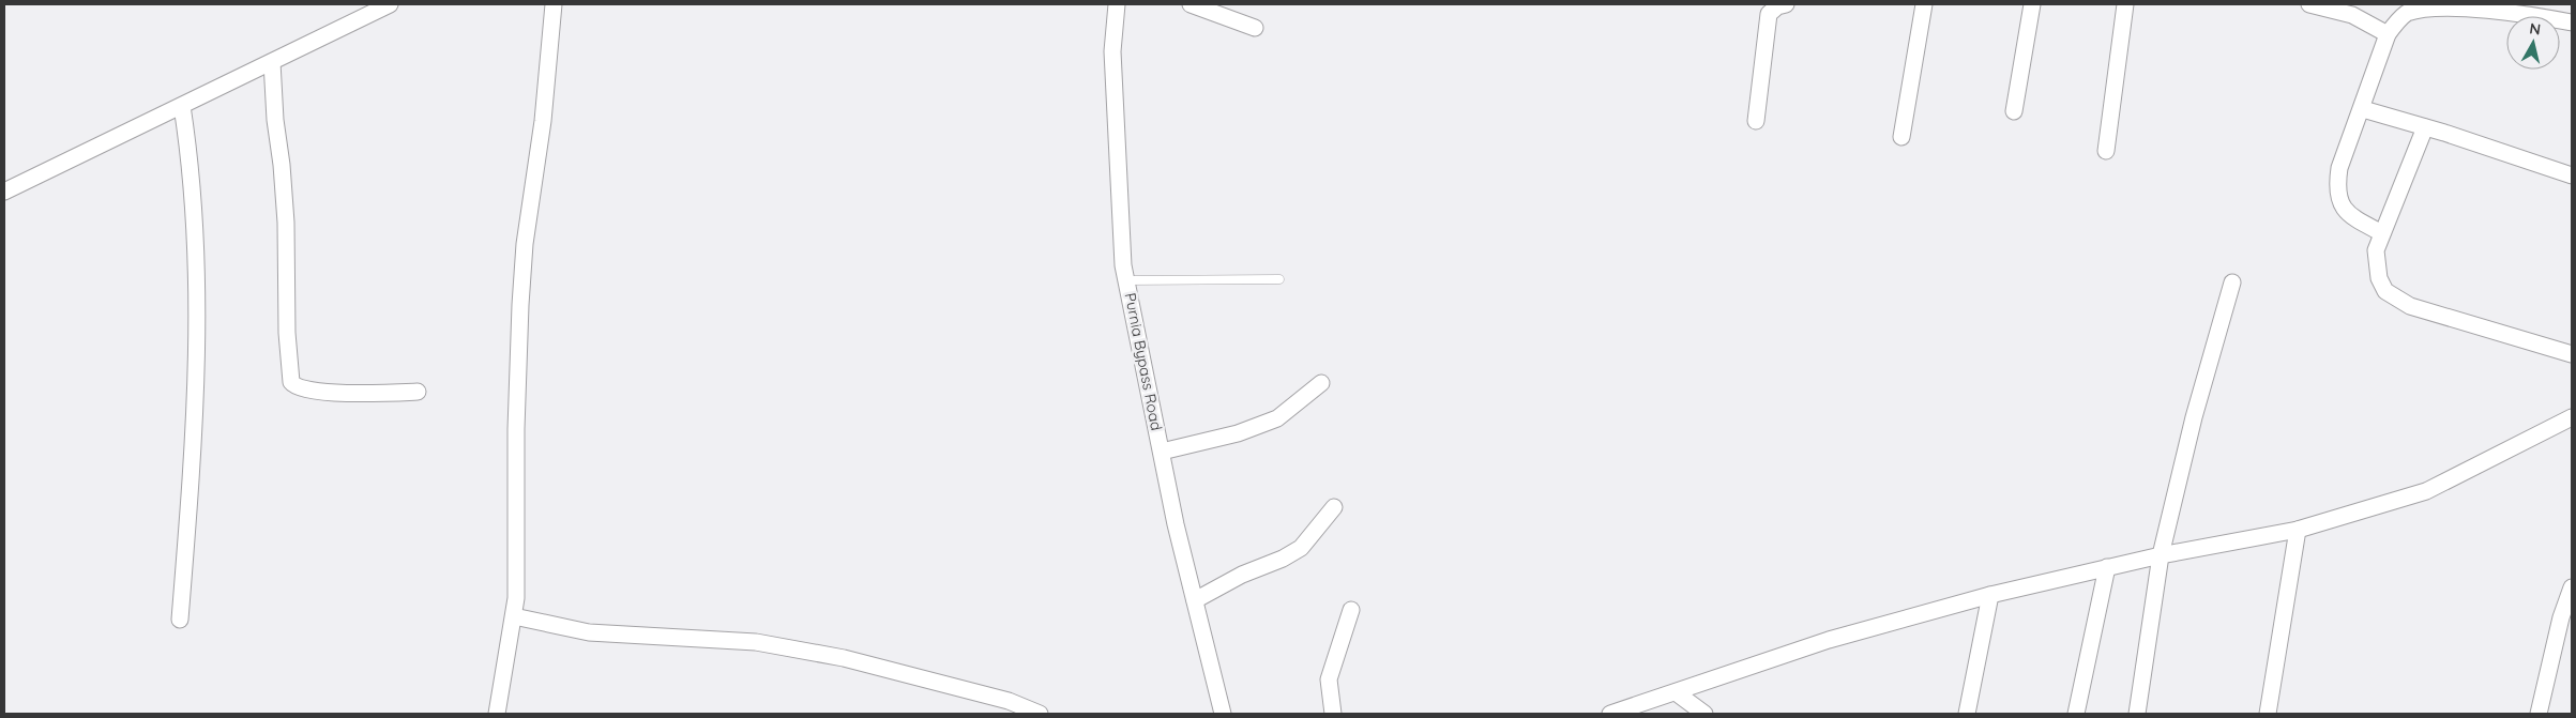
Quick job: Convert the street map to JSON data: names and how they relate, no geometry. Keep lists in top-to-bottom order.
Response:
{
  "streets": {
    "street": ["Purnia Bypass Road"]
  },
  "north": "top"
}
